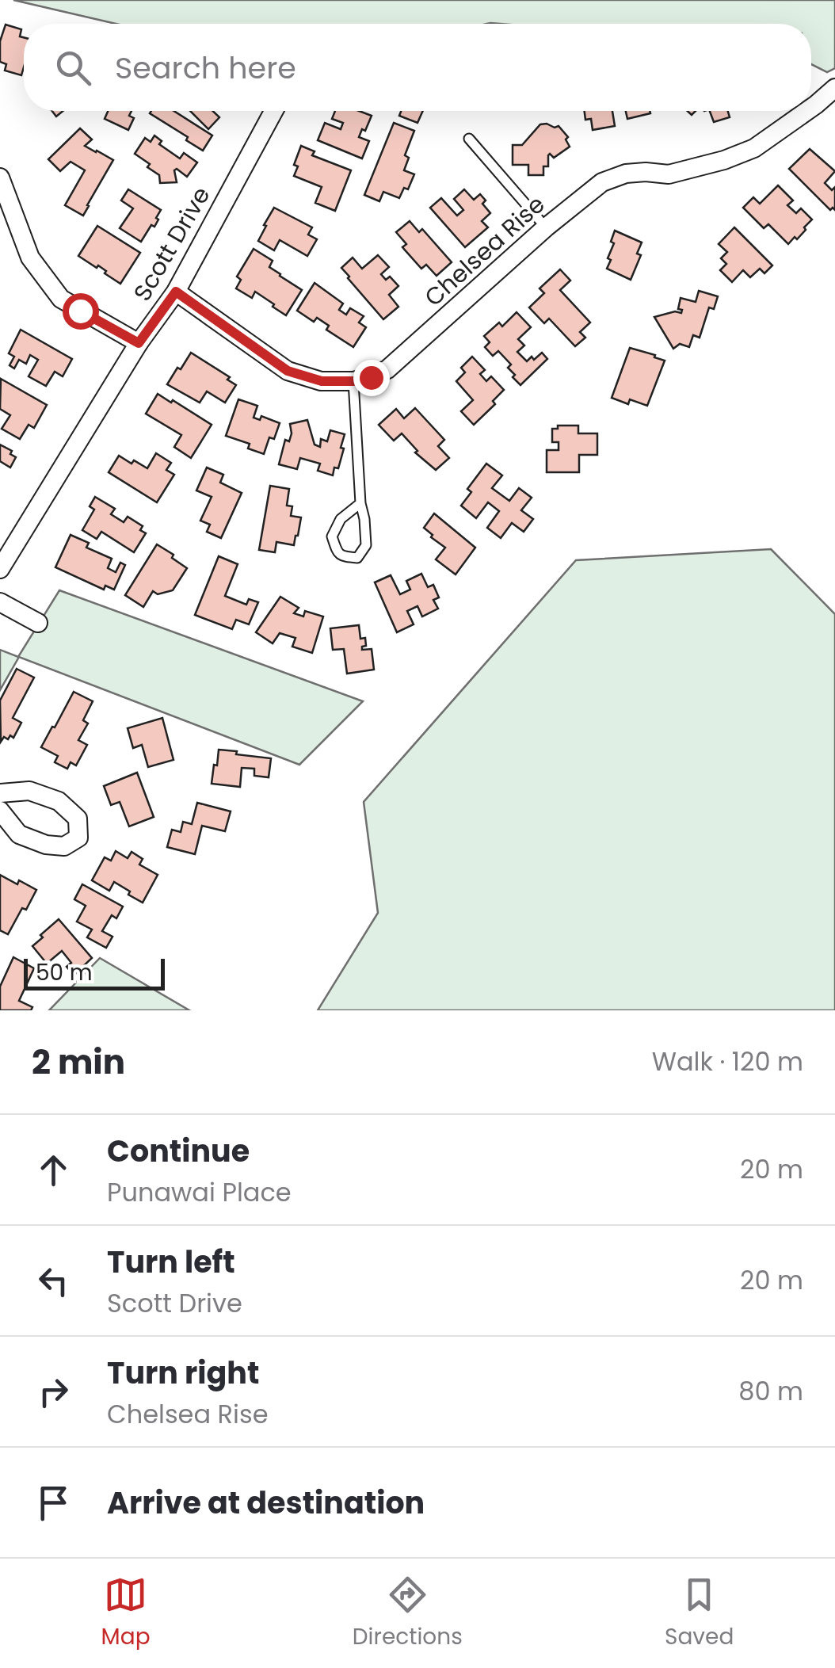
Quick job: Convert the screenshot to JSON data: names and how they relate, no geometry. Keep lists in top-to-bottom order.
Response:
{
  "streets": {
    "street": ["Scott Drive", "Chelsea Rise"]
  },
  "crossings": [
    ["Scott Drive", "Chelsea Rise"]
  ],
  "scale_bar": "50 m",
  "page": {
    "search": "Search here",
    "scale": "50 m",
    "heading": ["2 min", "Walk · 120 m"],
    "list": [
      ["Continue", "Punawai Place", "20 m"],
      ["Turn left", "Scott Drive", "20 m"],
      ["Turn right", "Chelsea Rise", "80 m"],
      "Arrive at destination"
    ],
    "nav": ["Map", "Directions", "Saved"]
  }
}
